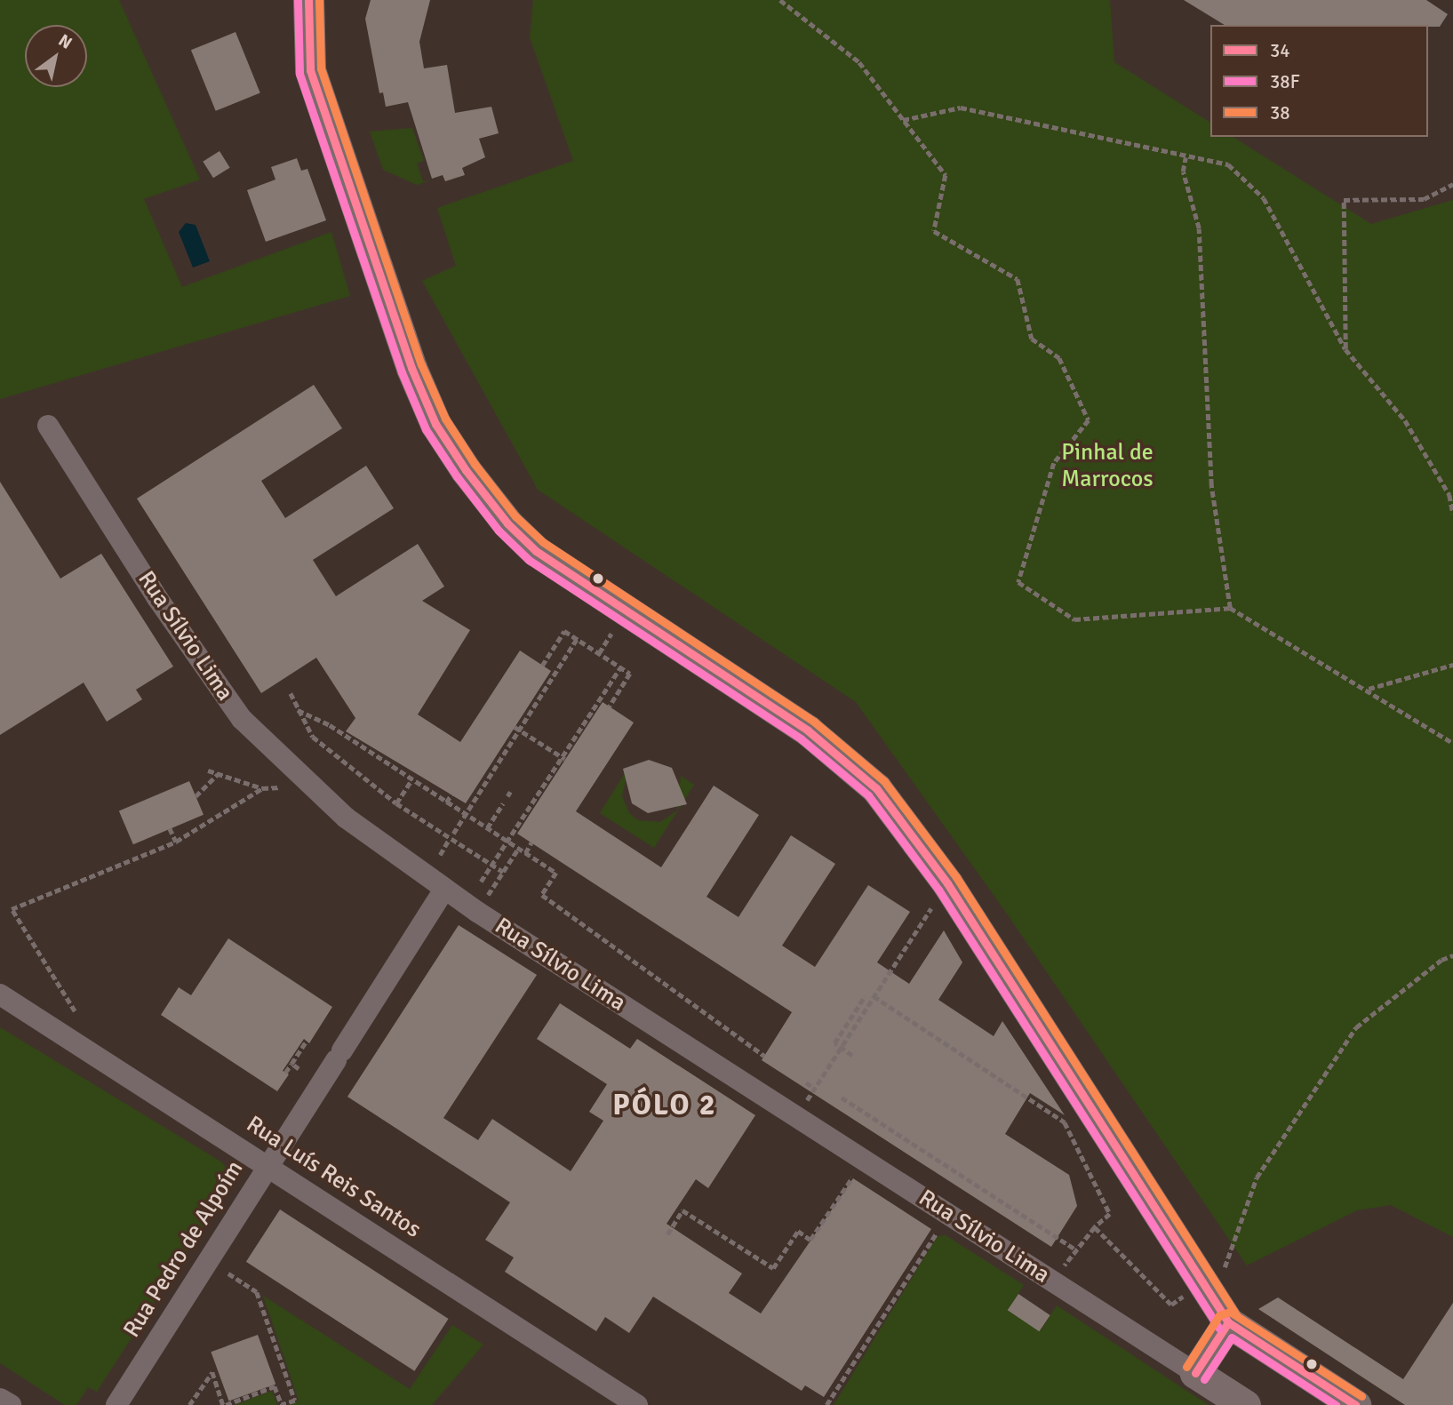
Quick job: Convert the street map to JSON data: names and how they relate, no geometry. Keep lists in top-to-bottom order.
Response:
{
  "streets": {
    "street": ["Rua Sílvio Lima", "Rua Luís Reis Santos", "Rua Pedro de Alpoím"]
  },
  "crossings": [
    ["Rua Sílvio Lima", "Rua Pedro de Alpoím"],
    ["Rua Luís Reis Santos", "Rua Pedro de Alpoím"]
  ],
  "districts": ["PÓLO 2"],
  "parks": ["Pinhal de Marrocos"],
  "lines": ["transit line 34", "transit line 38F", "transit line 38"],
  "legend": ["34", "38F", "38"],
  "north": "top right"
}
